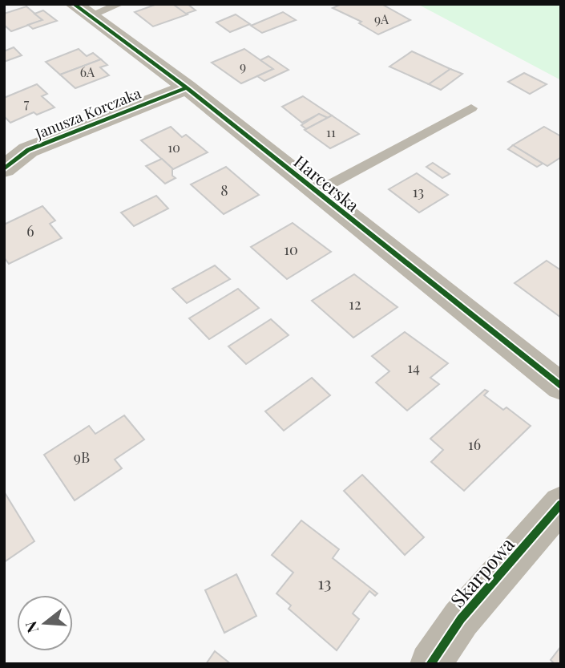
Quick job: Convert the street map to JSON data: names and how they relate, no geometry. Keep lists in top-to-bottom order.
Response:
{
  "streets": {
    "street": ["Janusza Korczaka", "Harcerska", "Skarpowa"]
  },
  "crossings": [
    ["Janusza Korczaka", "Harcerska"]
  ],
  "house_numbers": [
    "9A",
    "9",
    "6A",
    "7",
    "11",
    "10",
    "8",
    "13",
    "6",
    "10",
    "12",
    "14",
    "16",
    "9B",
    "13"
  ],
  "north": "left"
}
